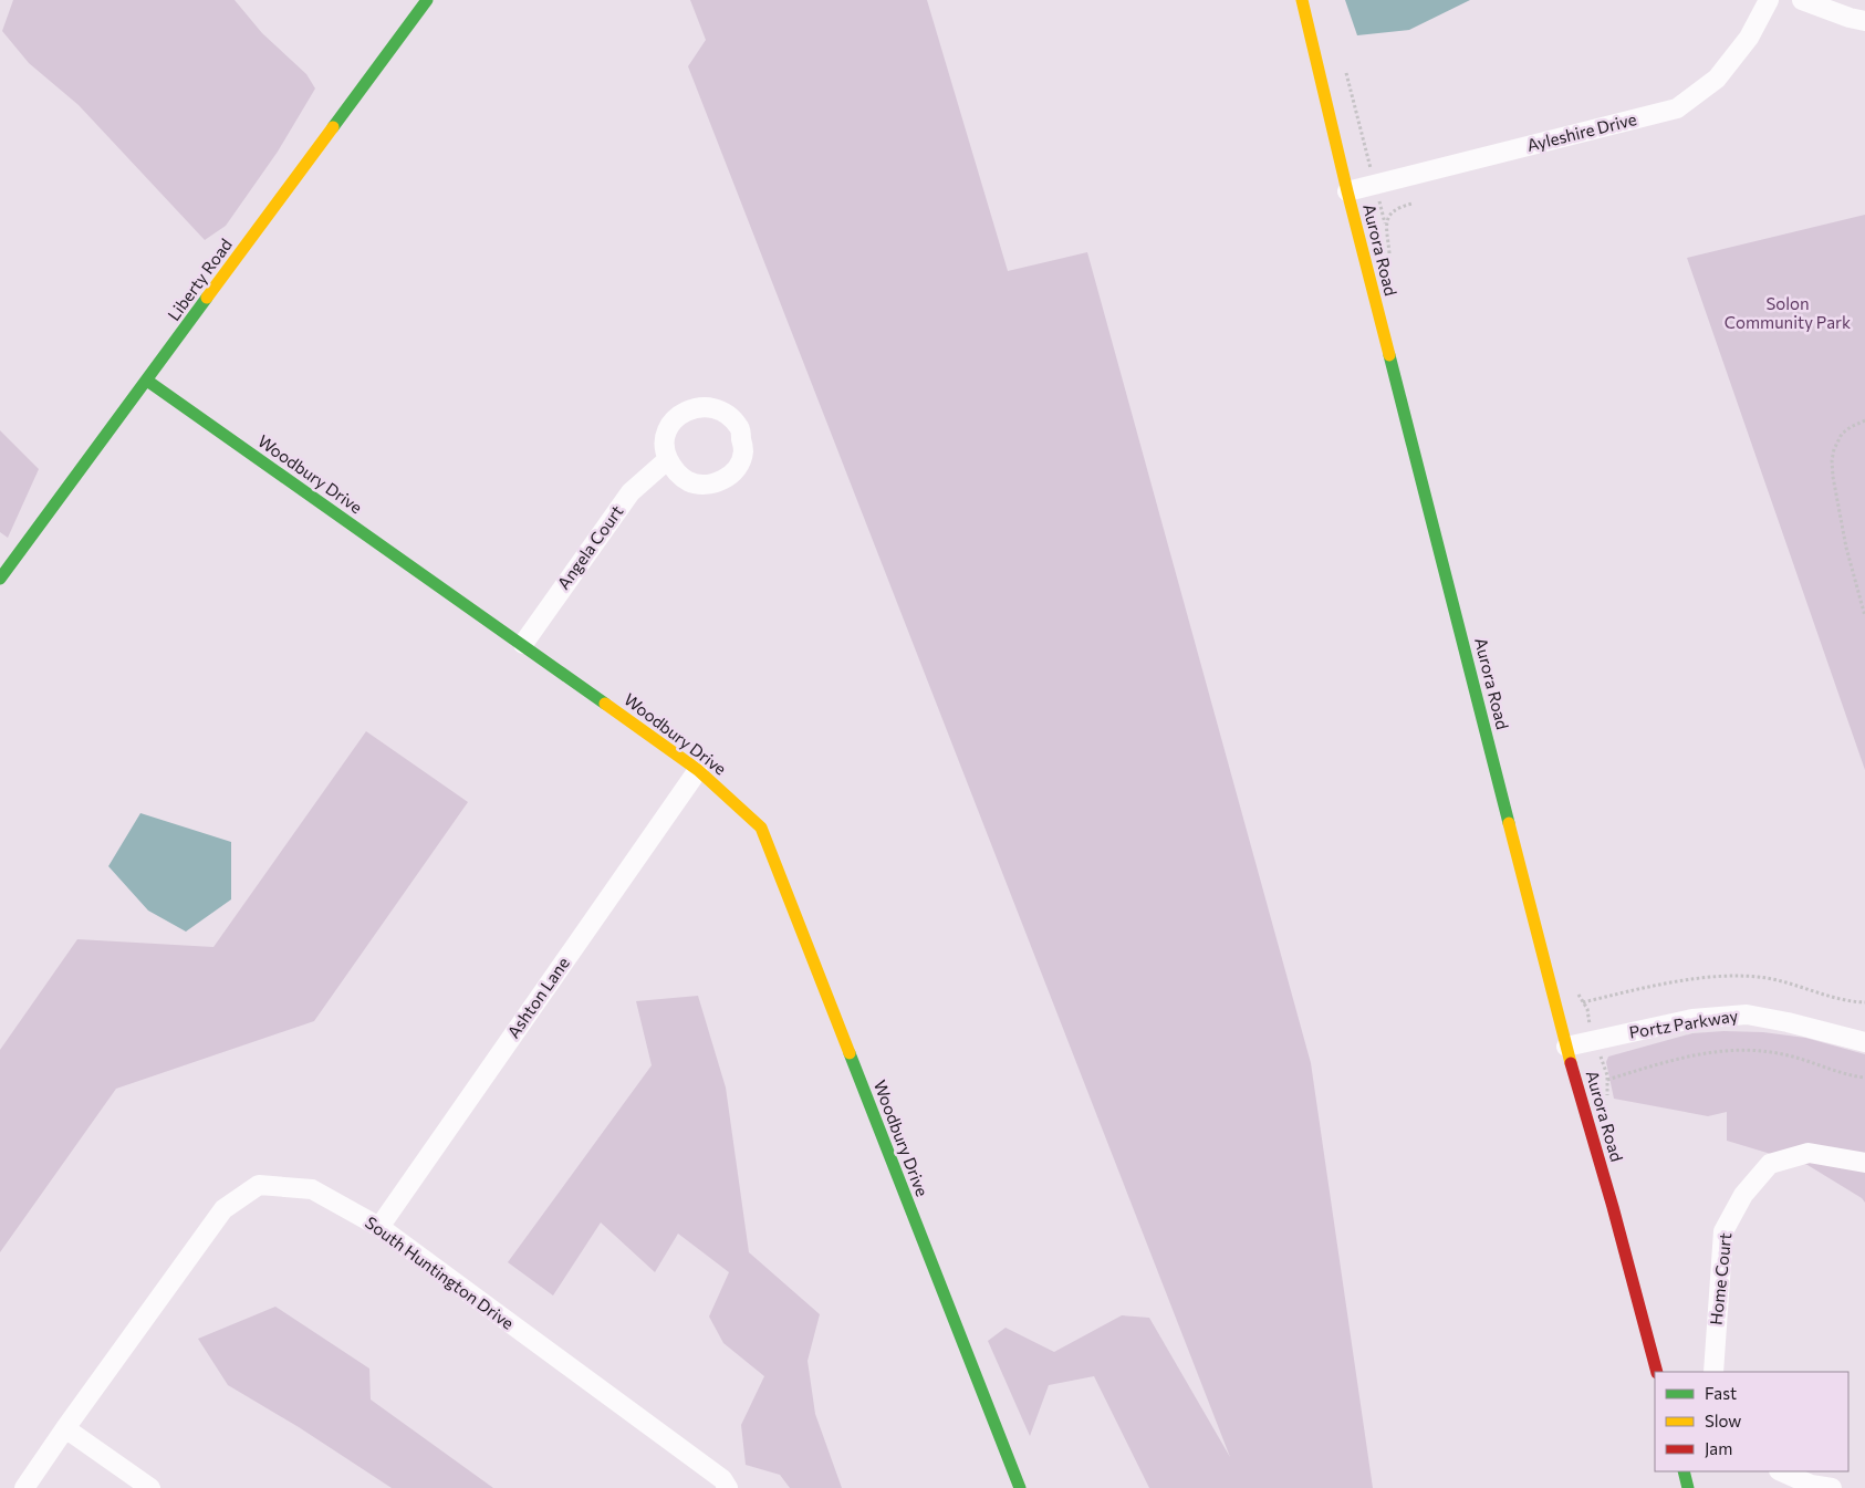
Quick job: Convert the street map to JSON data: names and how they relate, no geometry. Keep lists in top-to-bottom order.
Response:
{
  "streets": {
    "street": [
      "Ayleshire Drive",
      "Aurora Road",
      "Liberty Road",
      "Woodbury Drive",
      "Angela Court",
      "Ashton Lane",
      "Portz Parkway",
      "South Huntington Drive",
      "Home Court"
    ]
  },
  "crossings": [
    ["Ayleshire Drive", "Aurora Road"],
    ["Aurora Road", "Portz Parkway"],
    ["Liberty Road", "Woodbury Drive"],
    ["Woodbury Drive", "Angela Court"],
    ["Woodbury Drive", "Ashton Lane"],
    ["Ashton Lane", "South Huntington Drive"]
  ],
  "parks": ["Solon Community Park"],
  "legend": ["Fast", "Slow", "Jam"]
}
